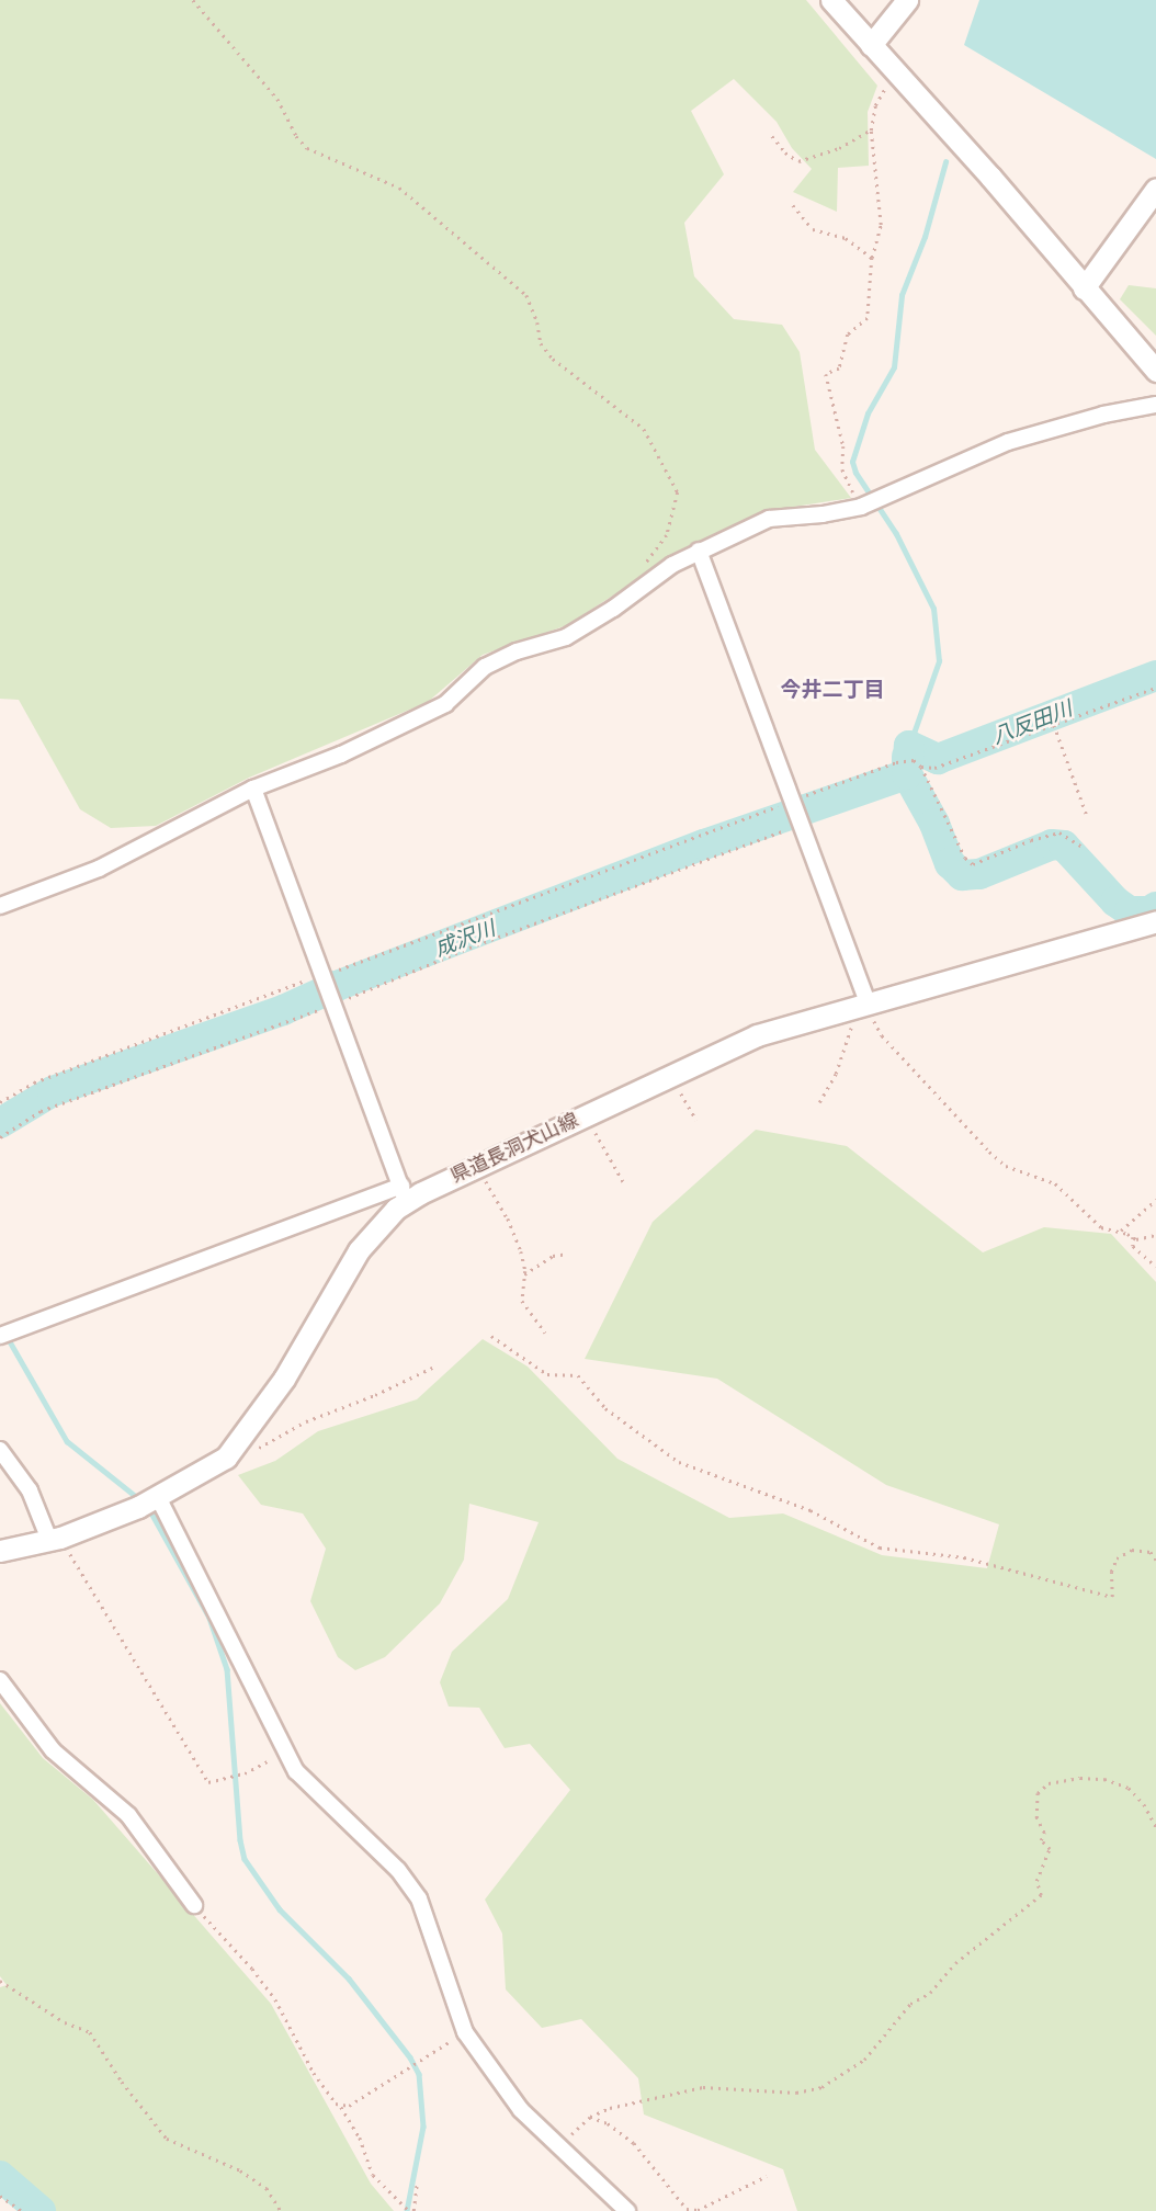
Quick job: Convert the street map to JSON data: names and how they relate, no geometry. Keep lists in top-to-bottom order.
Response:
{
  "streets": {
    "main road": ["県道長洞犬山線"]
  },
  "districts": ["今井二丁目"],
  "water": ["八反田川", "成沢川"]
}
